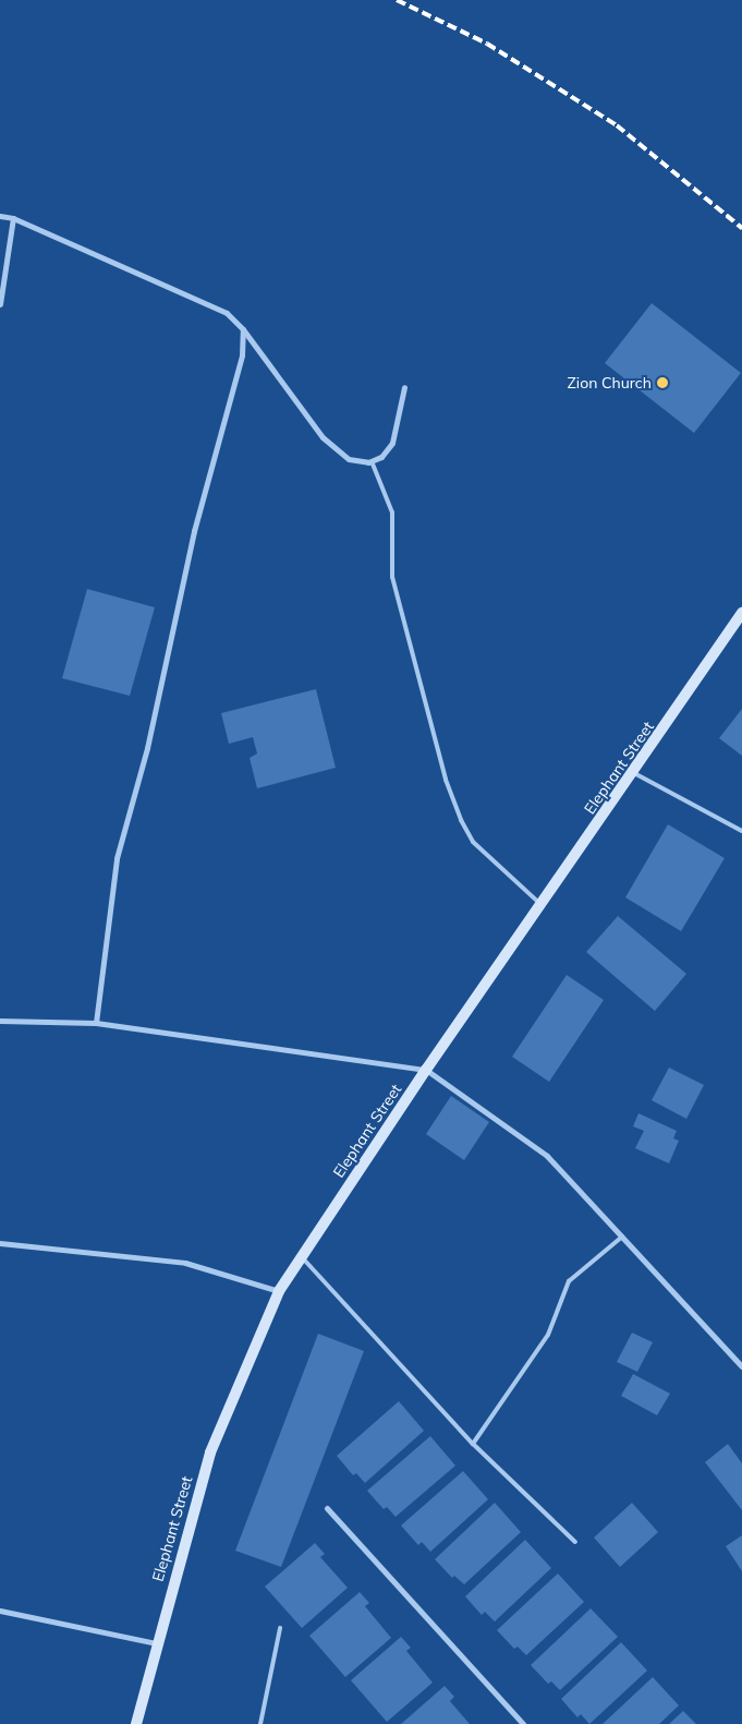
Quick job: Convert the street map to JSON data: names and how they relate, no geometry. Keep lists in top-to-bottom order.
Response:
{
  "streets": {
    "main road": ["Elephant Street"]
  },
  "places": ["Zion Church"]
}
